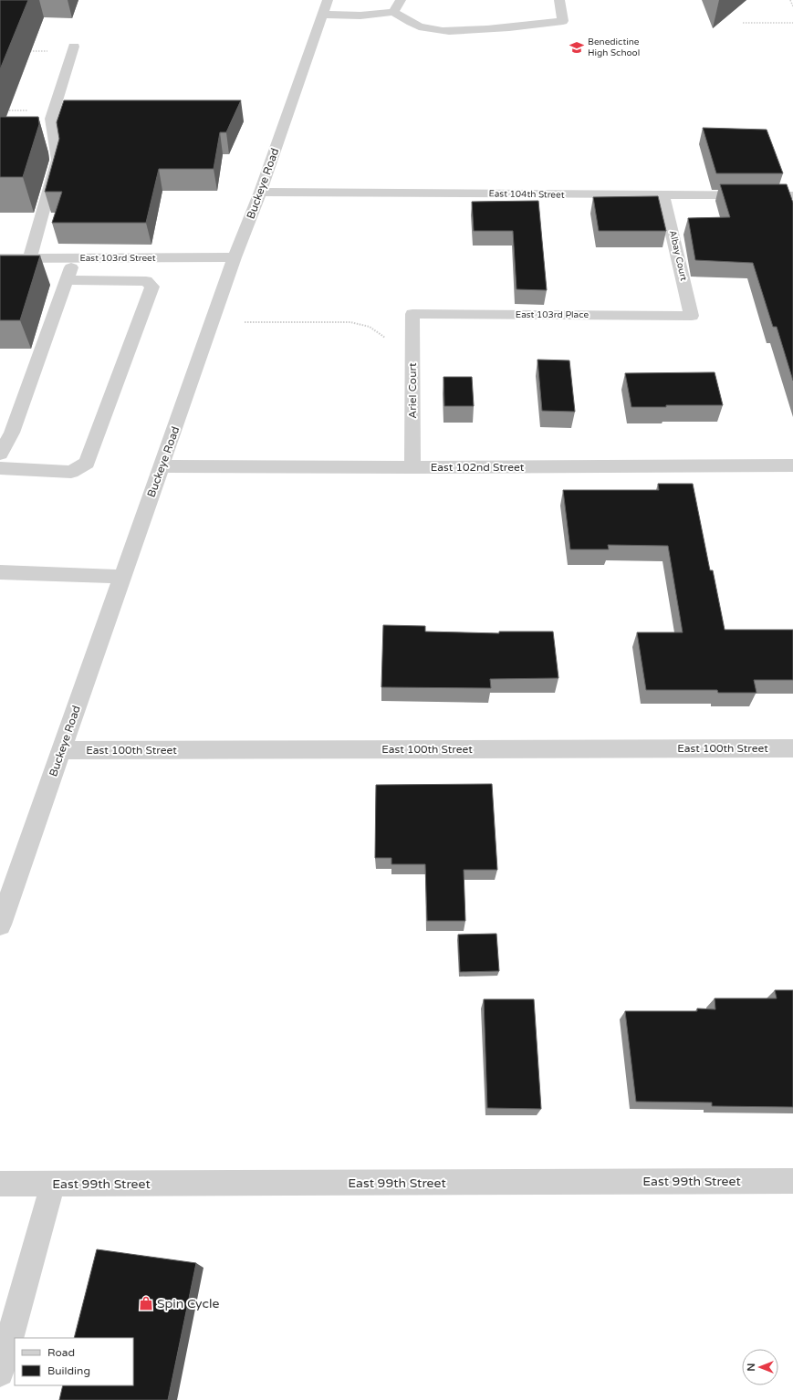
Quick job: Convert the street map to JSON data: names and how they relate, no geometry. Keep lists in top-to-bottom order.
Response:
{
  "streets": {
    "street": [
      "Buckeye Road",
      "East 104th Street",
      "Albay Court",
      "East 103rd Street",
      "East 103rd Place",
      "Ariel Court",
      "East 102nd Street",
      "East 100th Street",
      "East 99th Street"
    ]
  },
  "crossings": [
    ["Buckeye Road", "East 104th Street"],
    ["Buckeye Road", "East 103rd Street"],
    ["Buckeye Road", "East 102nd Street"],
    ["Buckeye Road", "East 100th Street"],
    ["East 104th Street", "Albay Court"],
    ["Albay Court", "East 103rd Place"],
    ["East 103rd Place", "Ariel Court"],
    ["Ariel Court", "East 102nd Street"]
  ],
  "places": {
    "school or university": ["Benedictine High School"],
    "shop": ["Spin Cycle"]
  },
  "legend": ["Road", "Building"],
  "north": "left"
}
